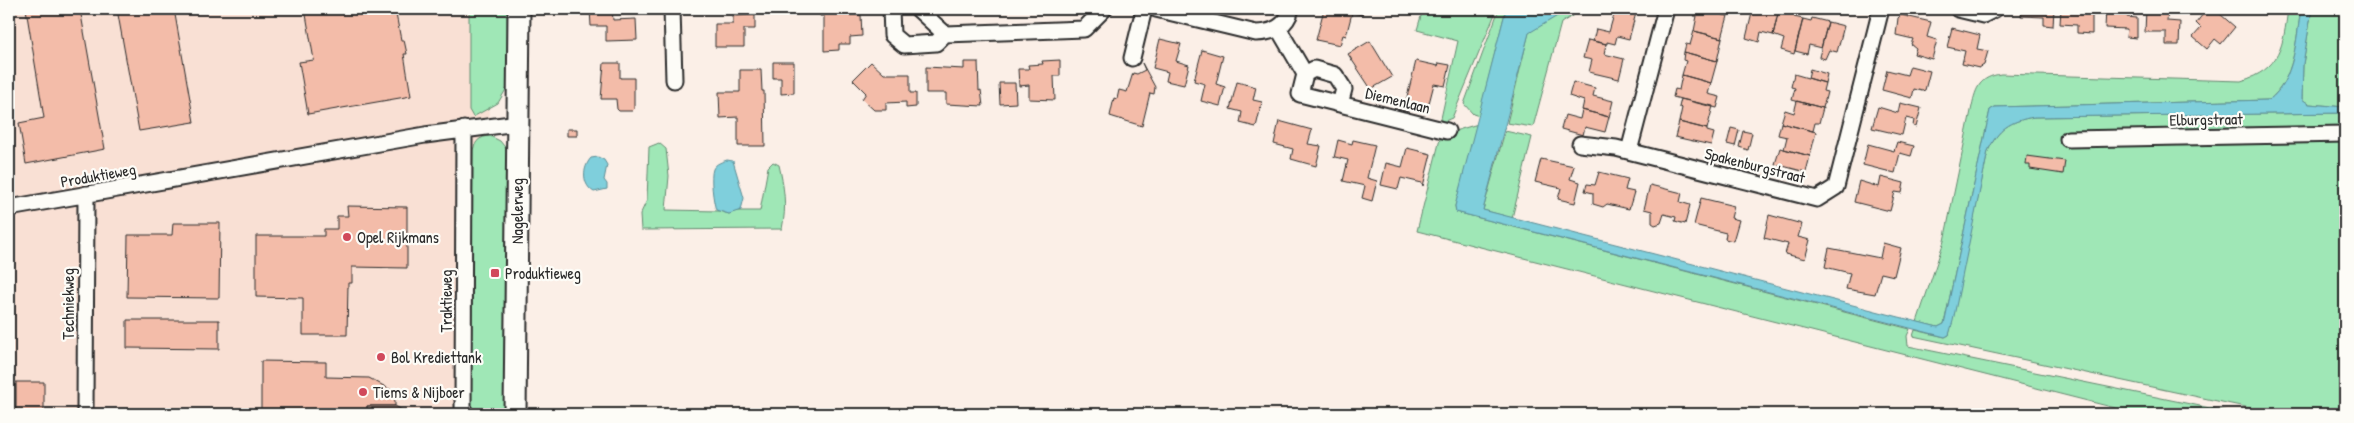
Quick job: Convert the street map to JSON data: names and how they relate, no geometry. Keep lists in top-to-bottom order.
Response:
{
  "streets": {
    "main road": ["Nagelerweg"],
    "street": [
      "Diemenlaan",
      "Elburgstraat",
      "Spakenburgstraat",
      "Produktieweg",
      "Traktieweg",
      "Techniekweg"
    ]
  },
  "crossings": [
    ["Produktieweg", "Nagelerweg"],
    ["Produktieweg", "Traktieweg"],
    ["Produktieweg", "Techniekweg"]
  ],
  "places": {
    "other": ["Opel Rijkmans", "Bol Krediettank", "Tiems & Nijboer"],
    "transit": ["Produktieweg"]
  }
}
